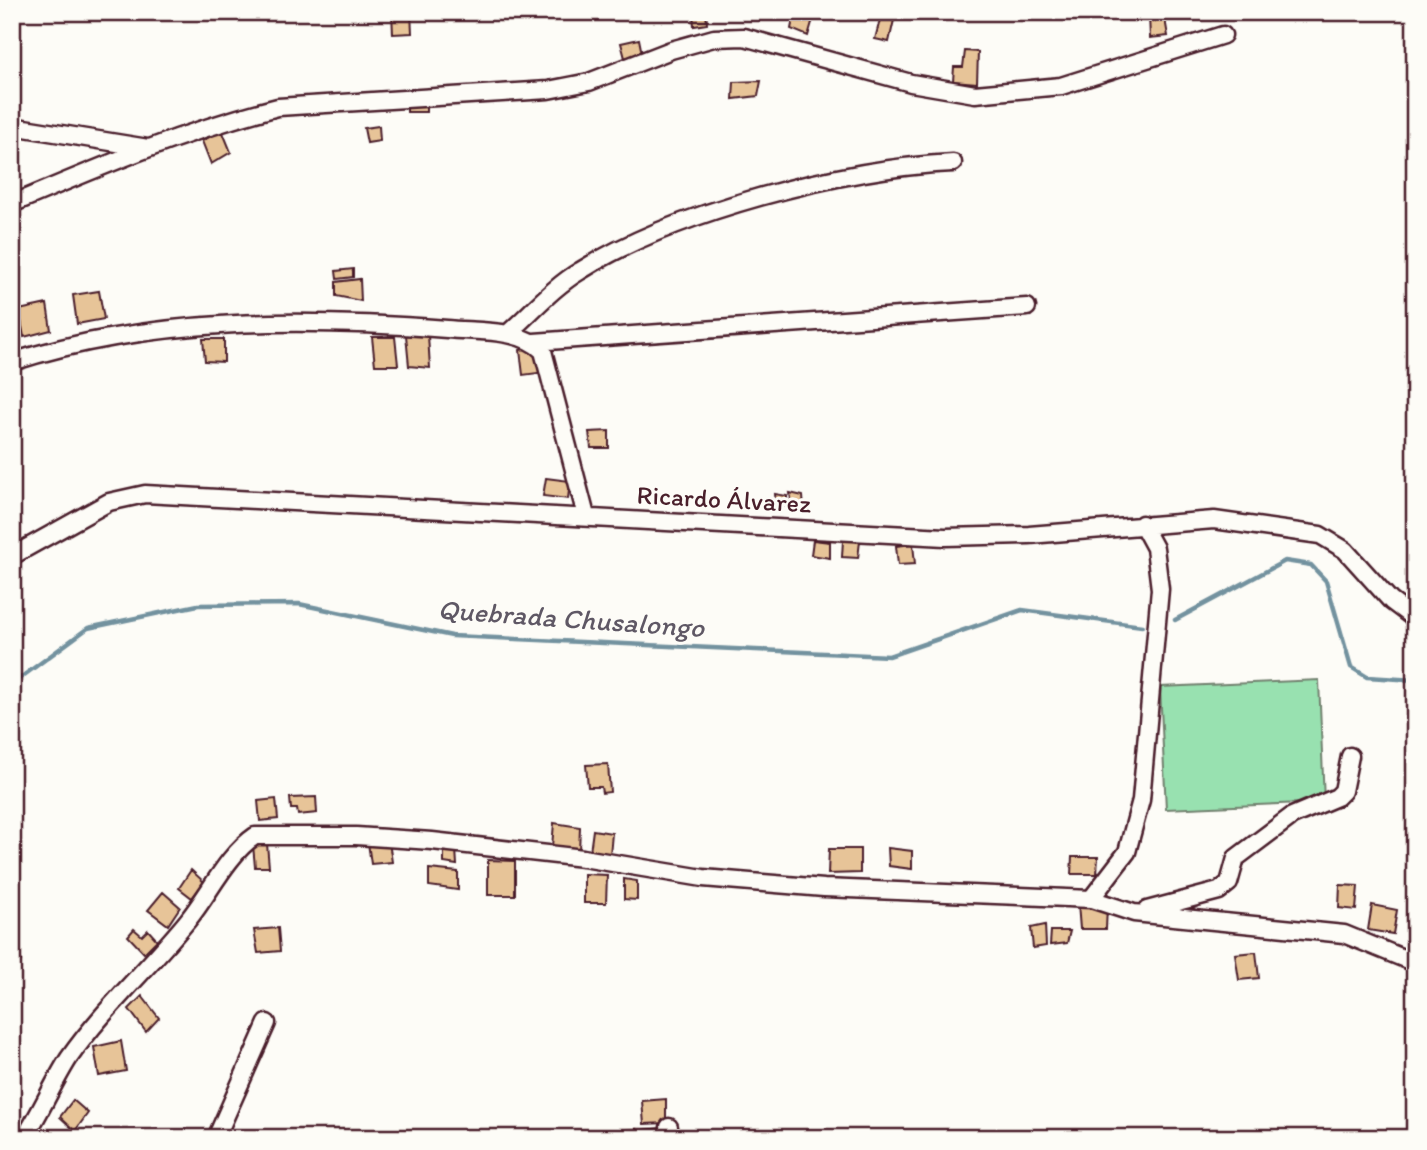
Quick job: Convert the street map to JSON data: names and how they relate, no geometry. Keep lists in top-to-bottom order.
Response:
{
  "streets": {
    "street": ["Ricardo Álvarez"]
  },
  "water": ["Quebrada Chusalongo"]
}
